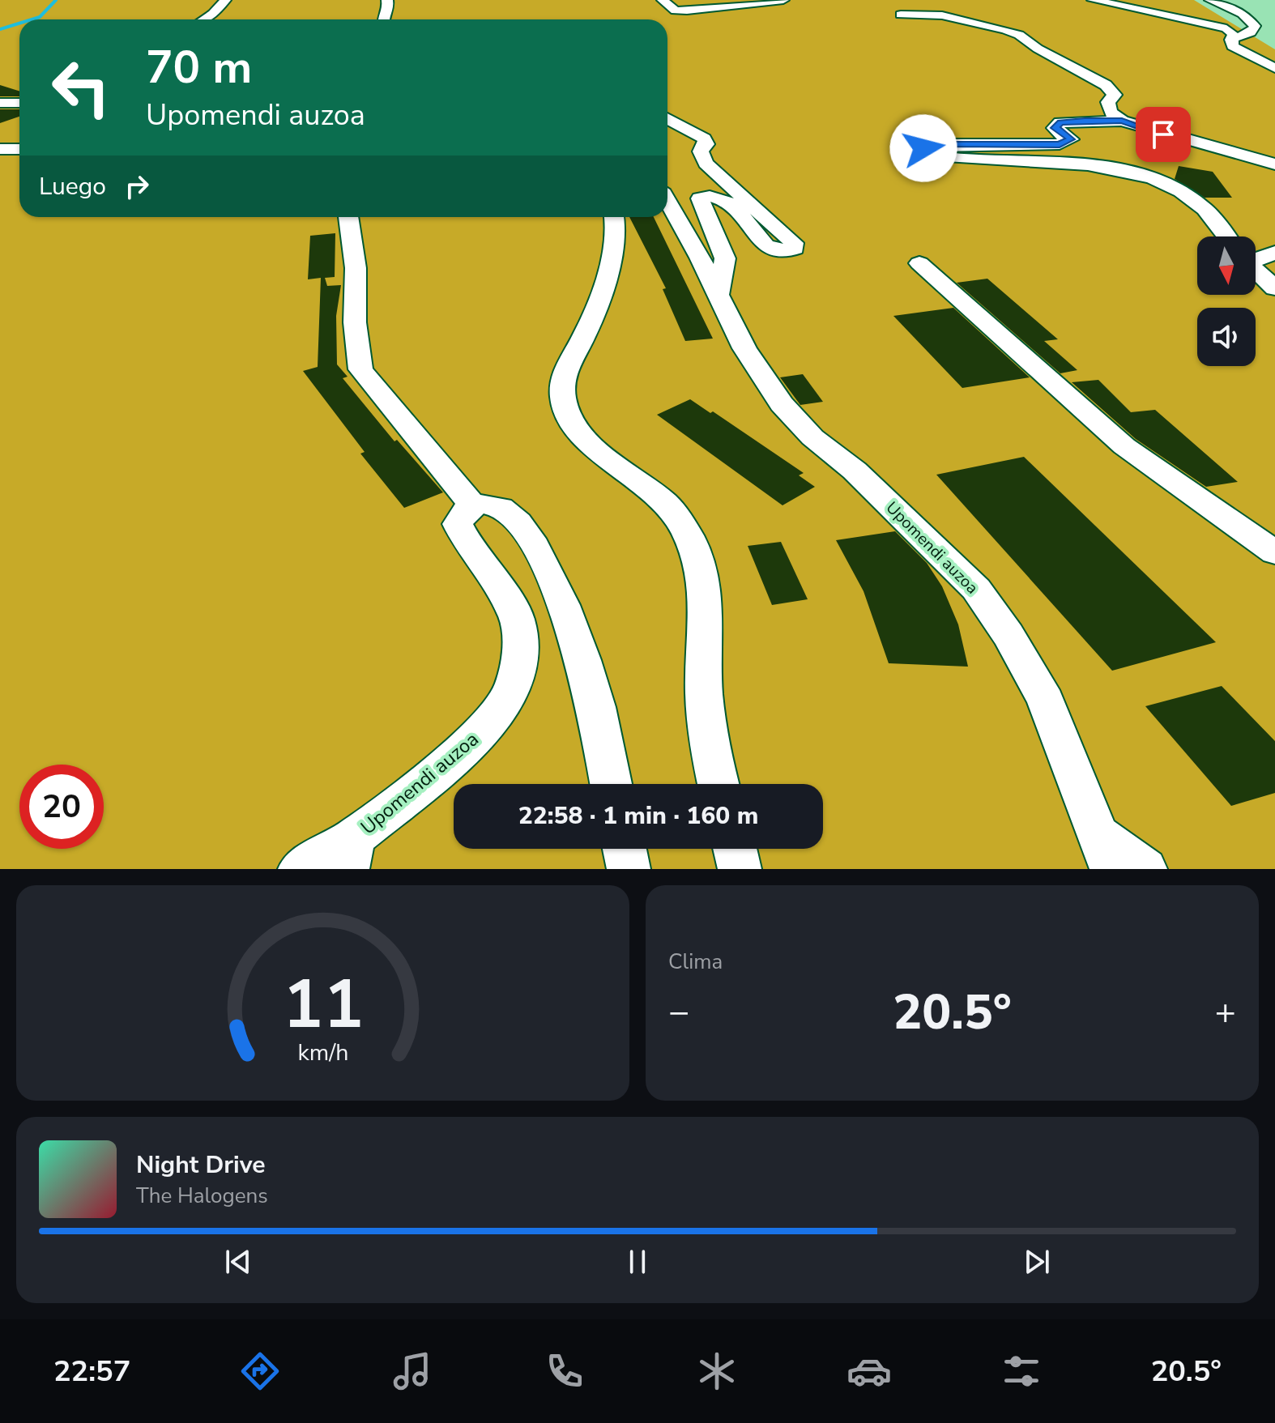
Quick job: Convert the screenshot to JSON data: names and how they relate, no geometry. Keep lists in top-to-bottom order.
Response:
{
  "streets": {
    "lane": ["Upomendi auzoa"]
  },
  "north": "bottom",
  "page": {
    "turn": ["70 m", "Upomendi auzoa"],
    "then": "Luego",
    "limit": "20",
    "trip": "22:58 · 1 min · 160 m",
    "tile": "Clima",
    "heat": ["−", "20.5°", "+"],
    "song": ["Night Drive", "The Halogens"],
    "tabs": ["22:57", "20.5°"],
    "gauge": ["11", "km/h"]
  }
}
